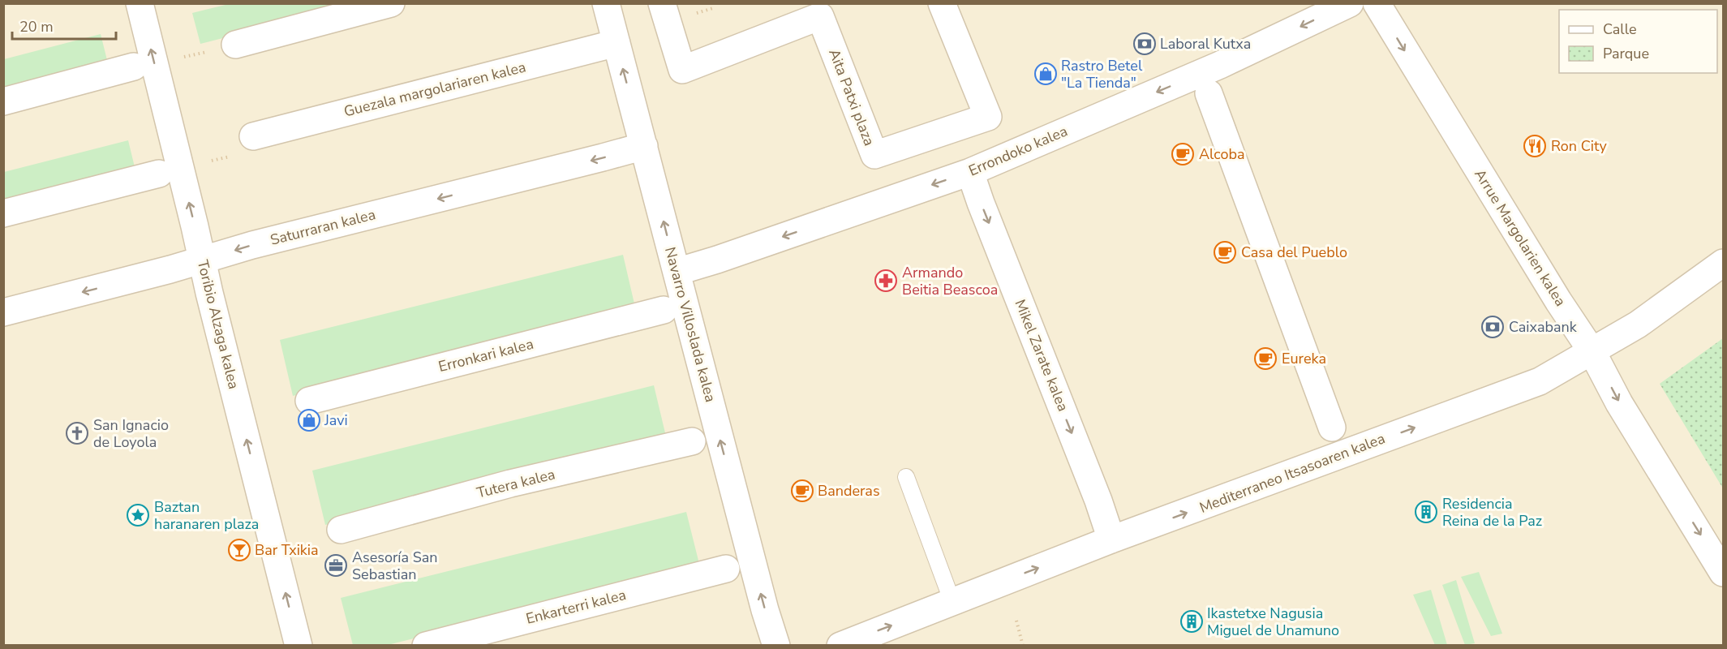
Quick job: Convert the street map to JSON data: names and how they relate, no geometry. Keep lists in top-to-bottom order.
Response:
{
  "streets": {
    "street": [
      "Guezala margolariaren kalea",
      "Aita Patxi plaza",
      "Errondoko kalea",
      "Saturraran kalea",
      "Arrue Margolarien kalea",
      "Toribio Alzaga kalea",
      "Navarro Villoslada kalea",
      "Erronkari kalea",
      "Mikel Zarate kalea",
      "Mediterraneo Itsasoaren kalea",
      "Tutera kalea",
      "Enkarterri kalea"
    ]
  },
  "crossings": [
    ["Guezala margolariaren kalea", "Navarro Villoslada kalea"],
    ["Errondoko kalea", "Navarro Villoslada kalea"],
    ["Errondoko kalea", "Mikel Zarate kalea"],
    ["Saturraran kalea", "Toribio Alzaga kalea"],
    ["Saturraran kalea", "Navarro Villoslada kalea"],
    ["Arrue Margolarien kalea", "Mediterraneo Itsasoaren kalea"],
    ["Mikel Zarate kalea", "Mediterraneo Itsasoaren kalea"]
  ],
  "one_way": [
    "Errondoko kalea",
    "Toribio Alzaga kalea",
    "Navarro Villoslada kalea",
    "Mikel Zarate kalea",
    "Mediterraneo Itsasoaren kalea"
  ],
  "places": {
    "bank": ["Laboral Kutxa", "Caixabank"],
    "shop": ["Rastro Betel \"La Tienda\"", "Javi"],
    "restaurant": ["Ron City"],
    "cafe": [
      "Alcoba",
      "Casa del Pueblo",
      "Eureka",
      "Banderas"
    ],
    "pharmacy": ["Armando Beitia Beascoa"],
    "church": ["San Ignacio de Loyola"],
    "building": ["Residencia Reina de la Paz", "Ikastetxe Nagusia Miguel de Unamuno"],
    "place": ["Baztan haranaren plaza"],
    "bar": ["Bar Txikia"],
    "office": ["Asesoría San Sebastian"]
  },
  "legend": ["Calle", "Parque"],
  "scale_bar": "20 m"
}
